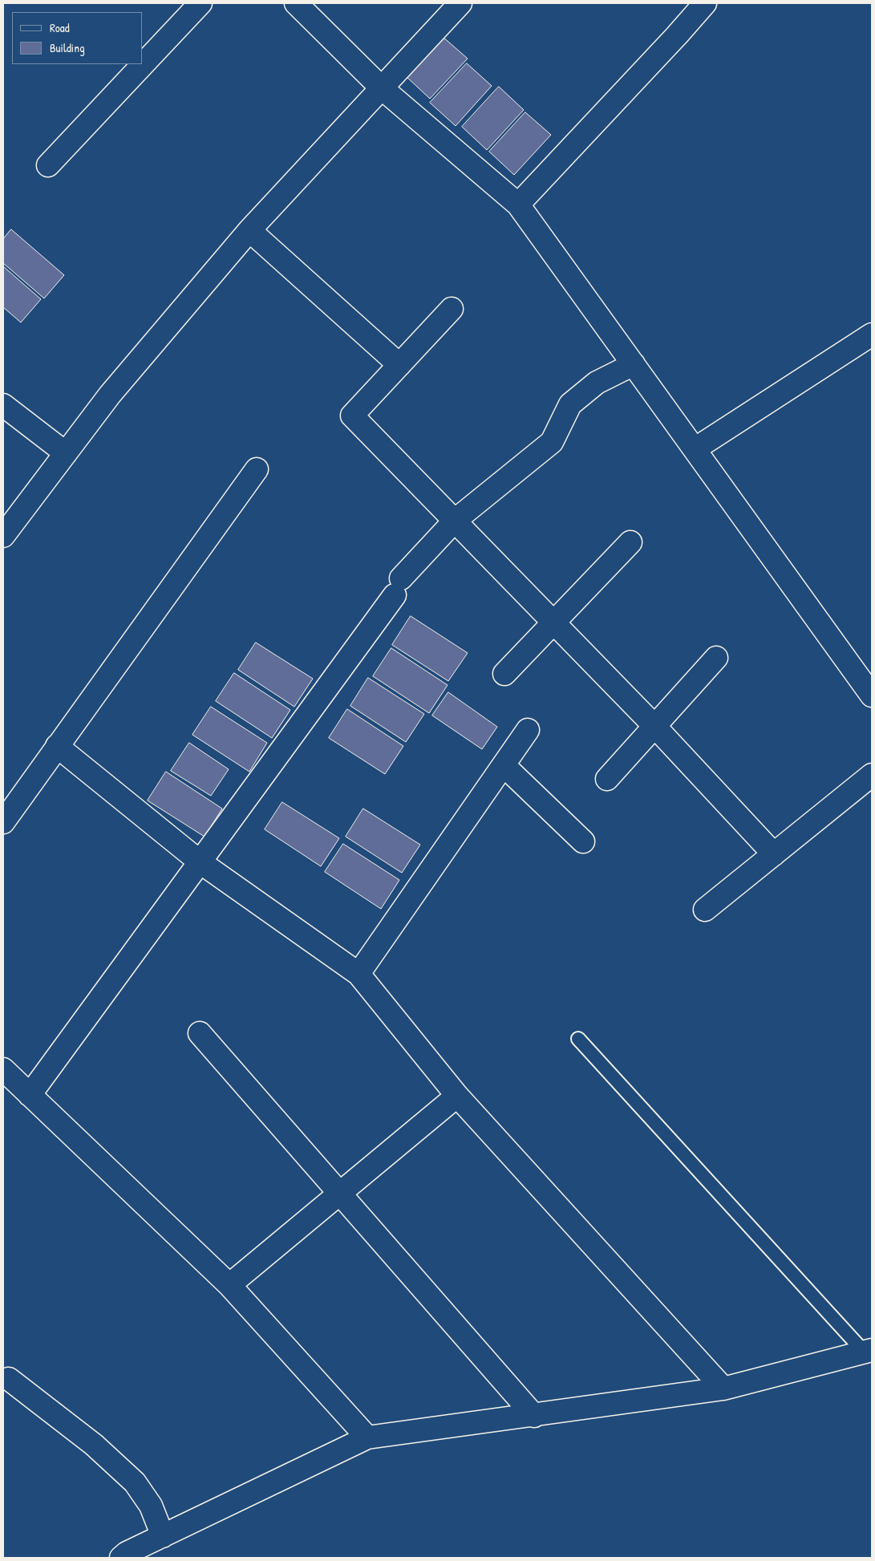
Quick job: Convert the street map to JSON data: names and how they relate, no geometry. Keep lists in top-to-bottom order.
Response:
{
  "legend": ["Road", "Building"]
}
